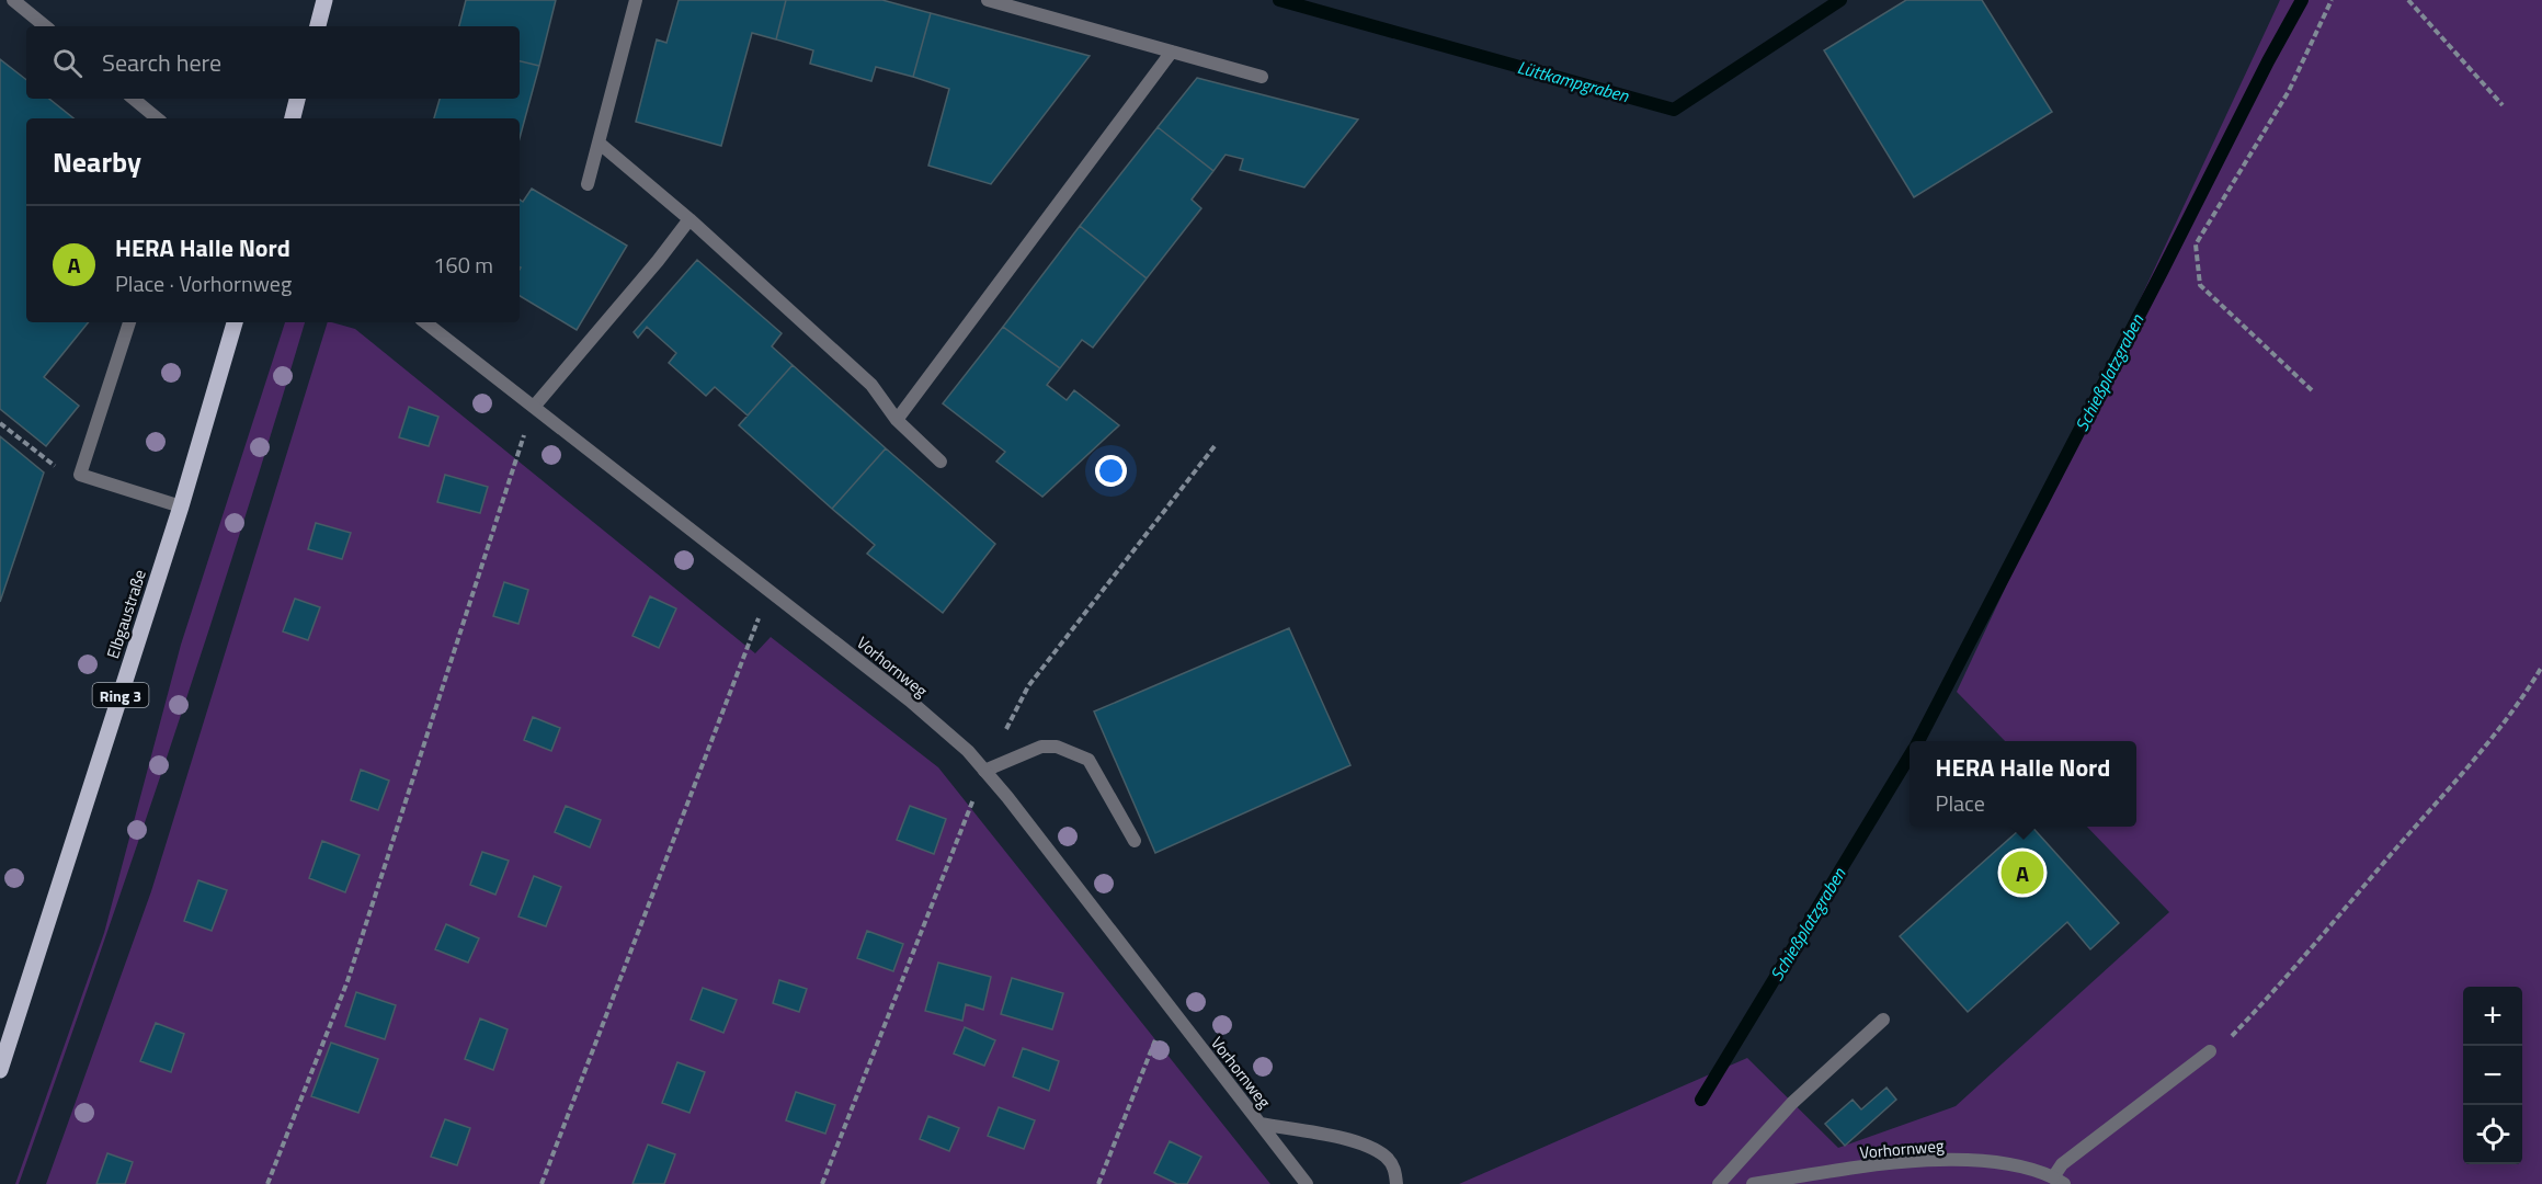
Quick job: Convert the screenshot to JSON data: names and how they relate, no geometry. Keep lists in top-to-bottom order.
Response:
{
  "streets": {
    "main road": ["Elbgaustraße", "Ring 3"],
    "street": ["Vorhornweg"]
  },
  "water": ["Lüttkampgraben", "Schießplatzgraben"],
  "page": {
    "search": "Search here",
    "heading": "Nearby",
    "list": [
      {
        "mark": "A",
        "name": "HERA Halle Nord",
        "note": "Place · Vorhornweg",
        "value": "160 m"
      }
    ],
    "popup": ["HERA Halle Nord", "Place"],
    "pins": "A",
    "map_buttons": ["+", "−"]
  }
}
